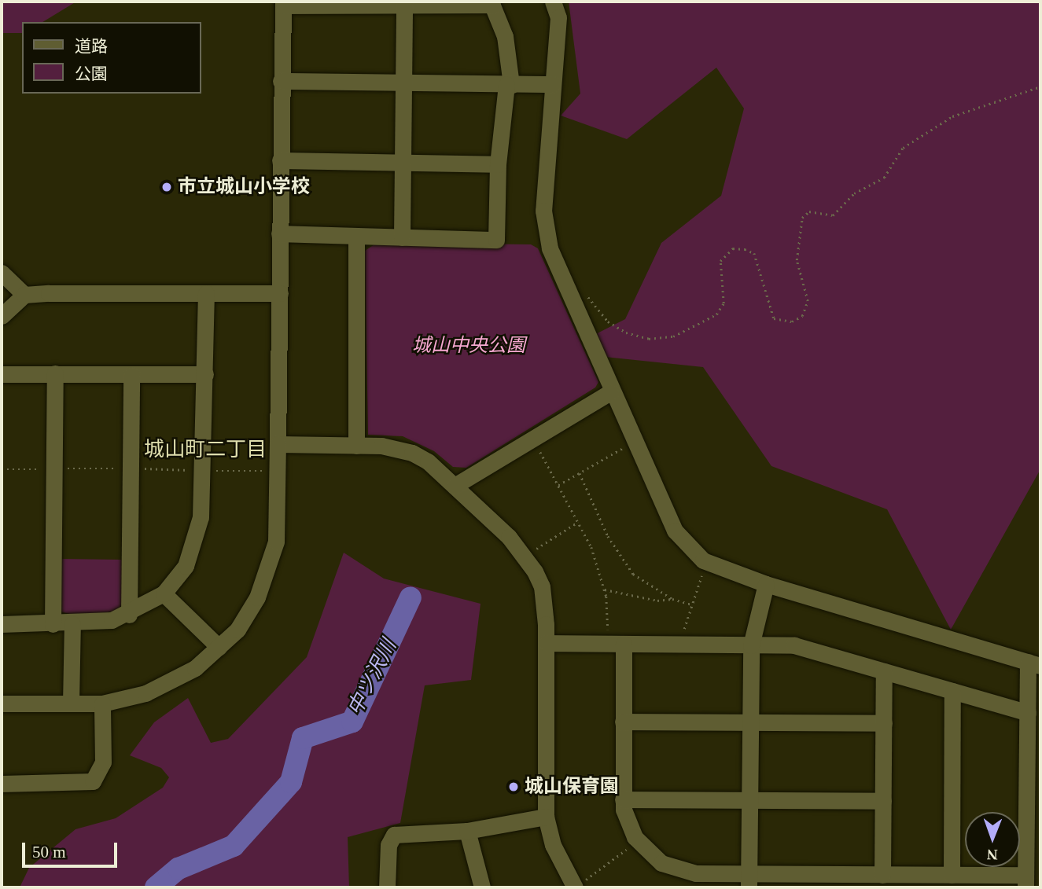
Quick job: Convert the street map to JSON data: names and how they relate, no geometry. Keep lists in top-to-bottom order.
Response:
{
  "districts": ["城山町二丁目"],
  "water": ["中ツ沢川"],
  "parks": ["城山中央公園"],
  "places": ["市立城山小学校", "城山保育園"],
  "legend": ["道路", "公園"],
  "scale_bar": "50 m",
  "north": "bottom"
}
